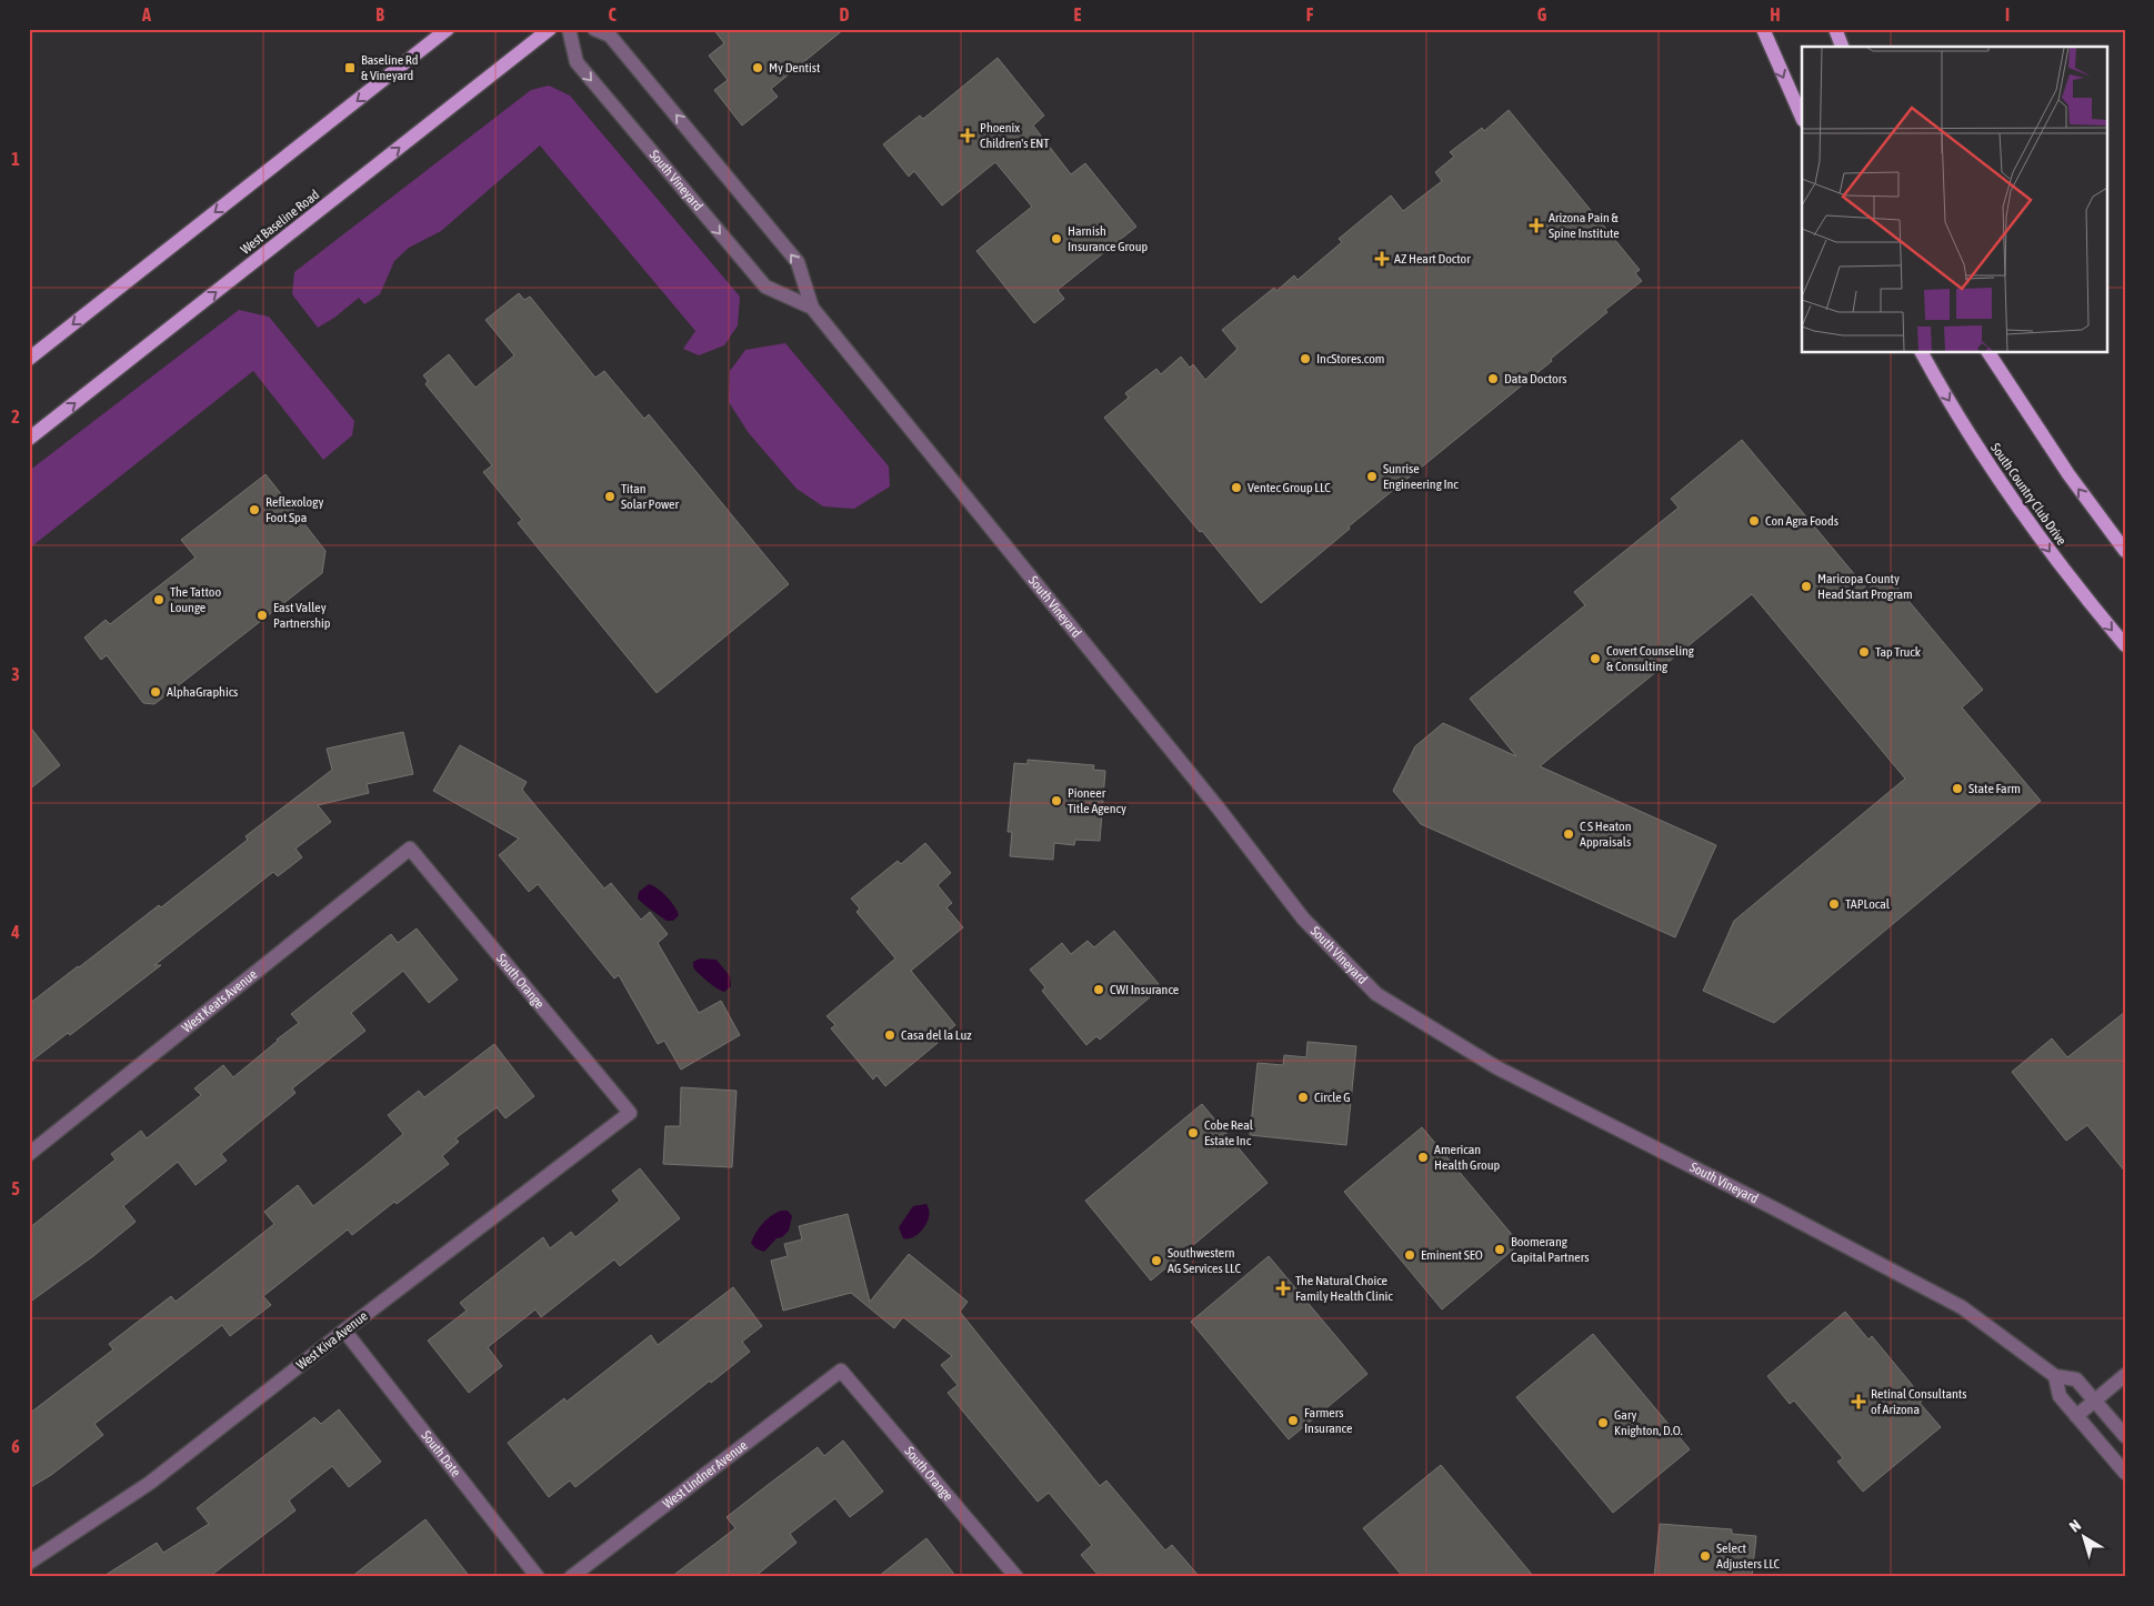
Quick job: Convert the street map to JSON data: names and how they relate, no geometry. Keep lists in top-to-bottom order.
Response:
{
  "streets": {
    "main road": ["West Baseline Road", "South Country Club Drive"],
    "street": [
      "South Vineyard",
      "South Orange",
      "West Keats Avenue",
      "West Kiva Avenue",
      "South Date",
      "West Lindner Avenue"
    ]
  },
  "crossings": [
    ["South Orange", "West Keats Avenue"],
    ["South Orange", "West Kiva Avenue"],
    ["South Orange", "West Lindner Avenue"],
    ["West Kiva Avenue", "South Date"]
  ],
  "places": {
    "transit": ["Baseline Rd & Vineyard"],
    "other": [
      "My Dentist",
      "Harnish Insurance Group",
      "IncStores.com",
      "Data Doctors",
      "Sunrise Engineering Inc",
      "Ventec Group LLC",
      "Titan Solar Power",
      "Reflexology Foot Spa",
      "Con Agra Foods",
      "Maricopa County Head Start Program",
      "The Tattoo Lounge",
      "East Valley Partnership",
      "Tap Truck",
      "Covert Counseling & Consulting",
      "AlphaGraphics",
      "State Farm",
      "Pioneer Title Agency",
      "C S Heaton Appraisals",
      "TAPLocal",
      "CWI Insurance",
      "Casa del la Luz",
      "Circle G",
      "Cobe Real Estate Inc",
      "American Health Group",
      "Boomerang Capital Partners",
      "Eminent SEO",
      "Southwestern AG Services LLC",
      "Farmers Insurance",
      "Gary Knighton, D.O.",
      "Select Adjusters LLC"
    ],
    "health": [
      "Phoenix Children's ENT",
      "Arizona Pain & Spine Institute",
      "AZ Heart Doctor",
      "The Natural Choice Family Health Clinic",
      "Retinal Consultants of Arizona"
    ]
  },
  "north": "top left",
  "grid": {
    "columns": [
      "A",
      "B",
      "C",
      "D",
      "E",
      "F",
      "G",
      "H",
      "I"
    ],
    "rows": [
      "1",
      "2",
      "3",
      "4",
      "5",
      "6"
    ]
  }
}
